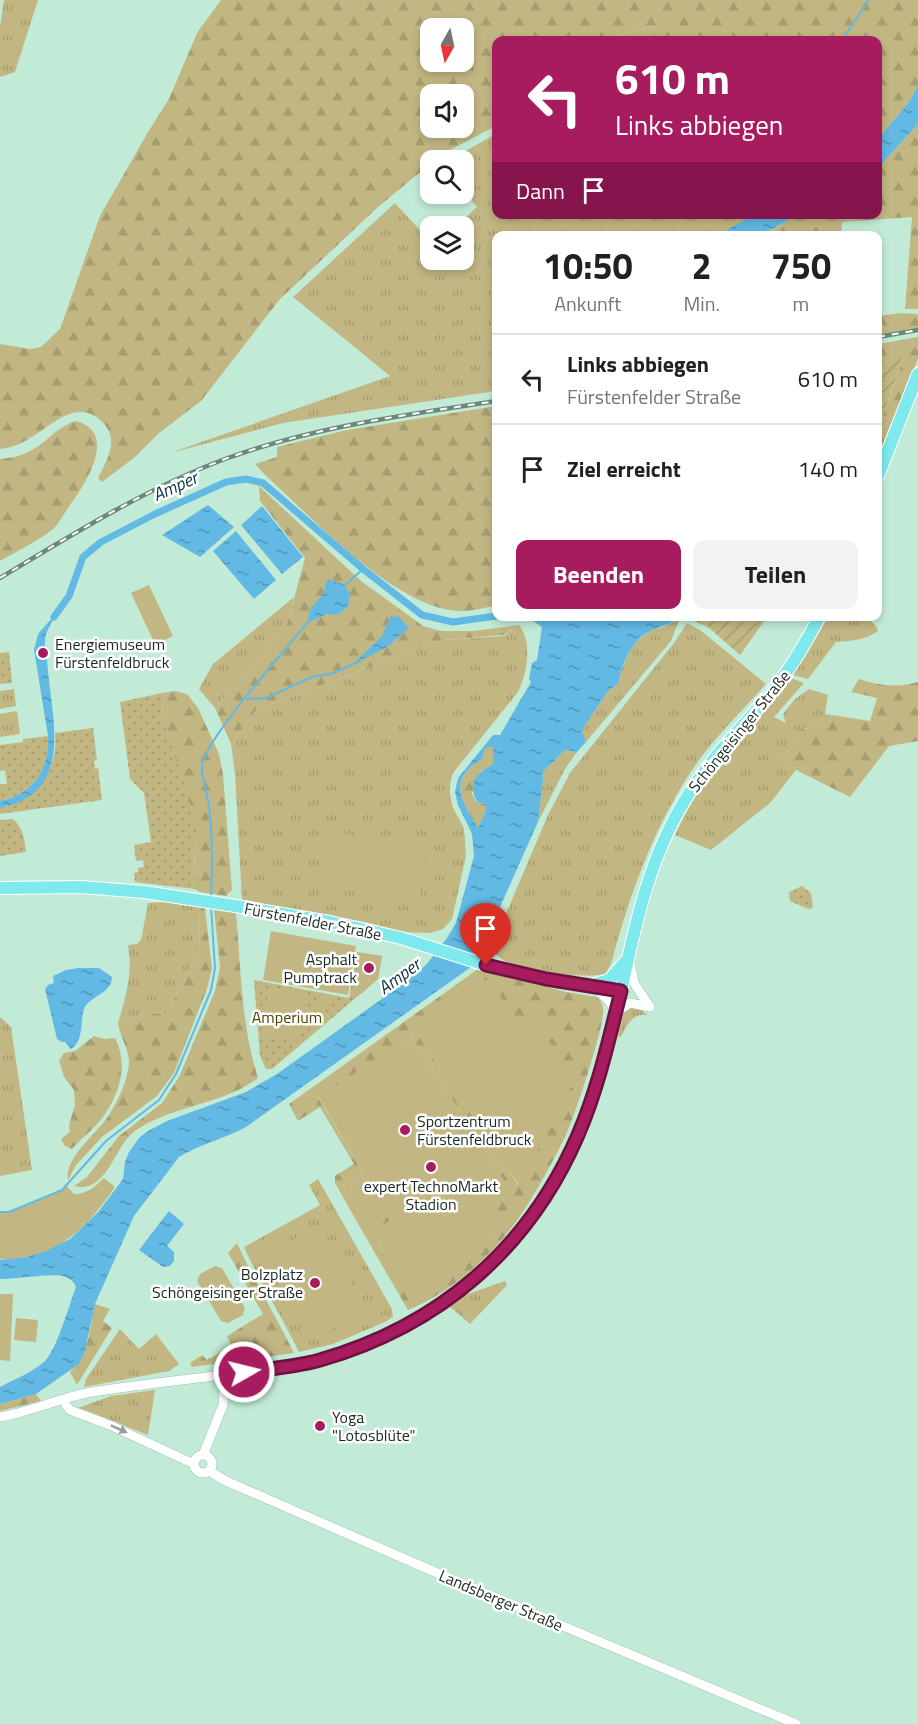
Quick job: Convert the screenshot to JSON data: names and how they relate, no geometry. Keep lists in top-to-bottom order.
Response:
{
  "streets": {
    "main road": ["Schöngeisinger Straße", "Fürstenfelder Straße"],
    "street": ["Landsberger Straße"]
  },
  "crossings": [
    ["Schöngeisinger Straße", "Fürstenfelder Straße"]
  ],
  "water": ["Amper"],
  "parks": ["Amperium"],
  "places": [
    "Energiemuseum Fürstenfeldbruck",
    "Asphalt Pumptrack",
    "Sportzentrum Fürstenfeldbruck",
    "expert TechnoMarkt Stadion",
    "Bolzplatz Schöngeisinger Straße",
    "Yoga \"Lotosblüte\""
  ],
  "north": "bottom",
  "page": {
    "turn": ["610 m", "Links abbiegen"],
    "then": "Dann",
    "eta": [
      "10:50",
      "Ankunft",
      "2",
      "Min.",
      "750",
      "m"
    ],
    "list": [
      {
        "name": "Links abbiegen",
        "note": "Fürstenfelder Straße",
        "value": "610 m"
      },
      {
        "name": "Ziel erreicht",
        "value": "140 m"
      }
    ],
    "buttons": ["Beenden", "Teilen"]
  }
}
